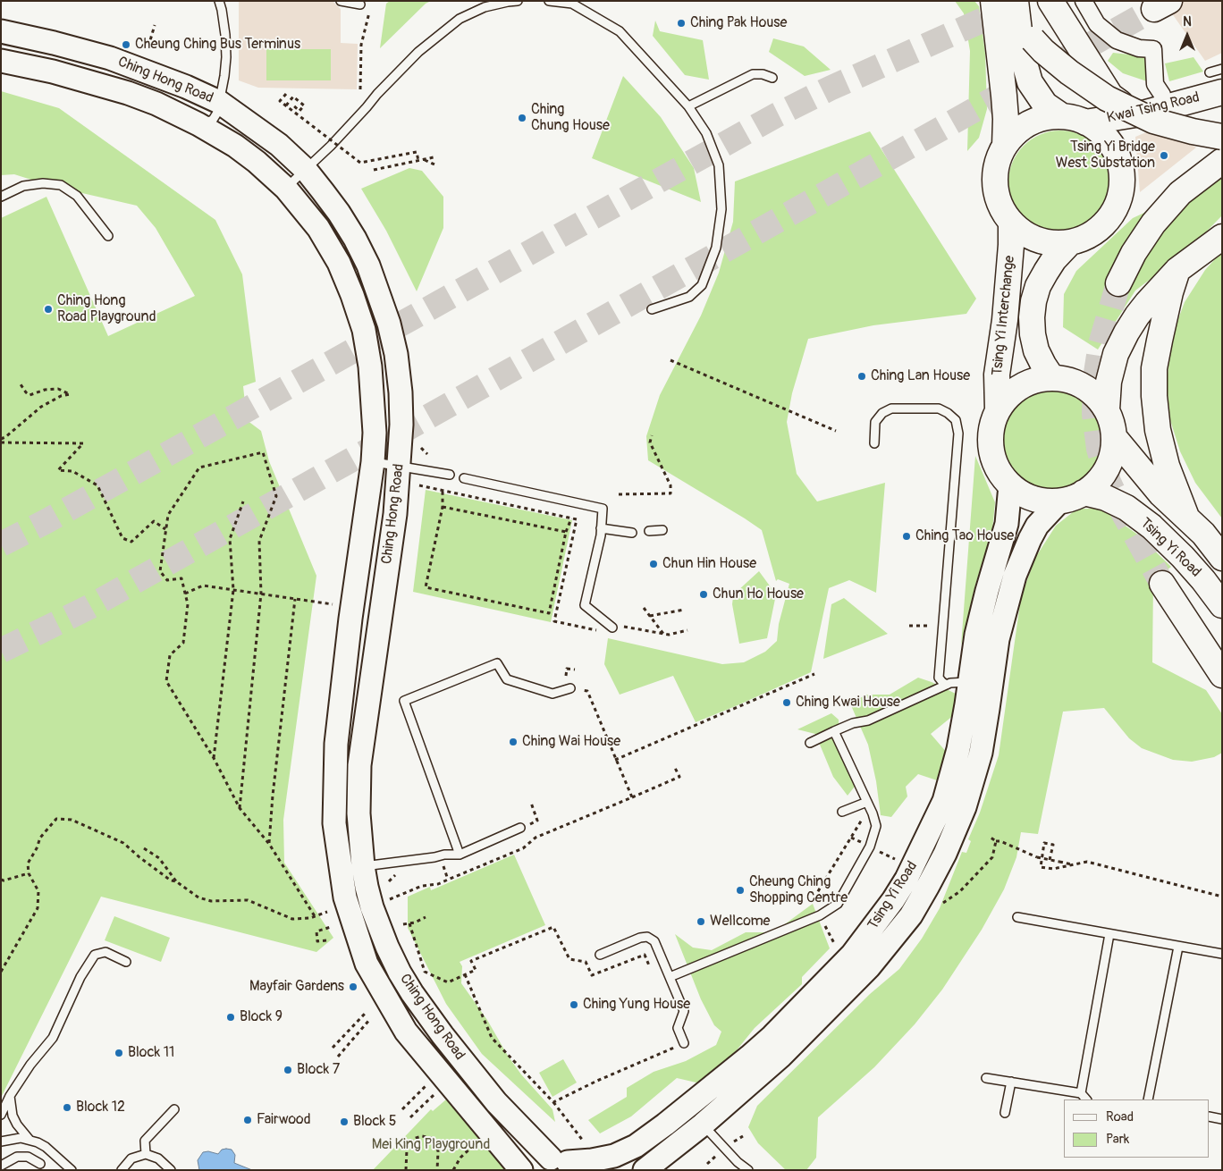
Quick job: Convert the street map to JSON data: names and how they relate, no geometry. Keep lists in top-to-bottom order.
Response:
{
  "streets": {
    "main road": [
      "Ching Hong Road",
      "Kwai Tsing Road",
      "Tsing Yi Interchange",
      "Tsing Yi Road"
    ]
  },
  "crossings": [
    ["Ching Hong Road", "Tsing Yi Road"],
    ["Kwai Tsing Road", "Tsing Yi Interchange"],
    ["Tsing Yi Interchange", "Tsing Yi Road"]
  ],
  "parks": ["Mei King Playground"],
  "places": [
    "Ching Pak House",
    "Cheung Ching Bus Terminus",
    "Ching Chung House",
    "Tsing Yi Bridge West Substation",
    "Ching Hong Road Playground",
    "Ching Lan House",
    "Ching Tao House",
    "Chun Hin House",
    "Chun Ho House",
    "Ching Kwai House",
    "Ching Wai House",
    "Cheung Ching Shopping Centre",
    "Wellcome",
    "Mayfair Gardens",
    "Ching Yung House",
    "Block 9",
    "Block 11",
    "Block 7",
    "Block 12",
    "Fairwood",
    "Block 5"
  ],
  "legend": ["Road", "Park"],
  "north": "top"
}
